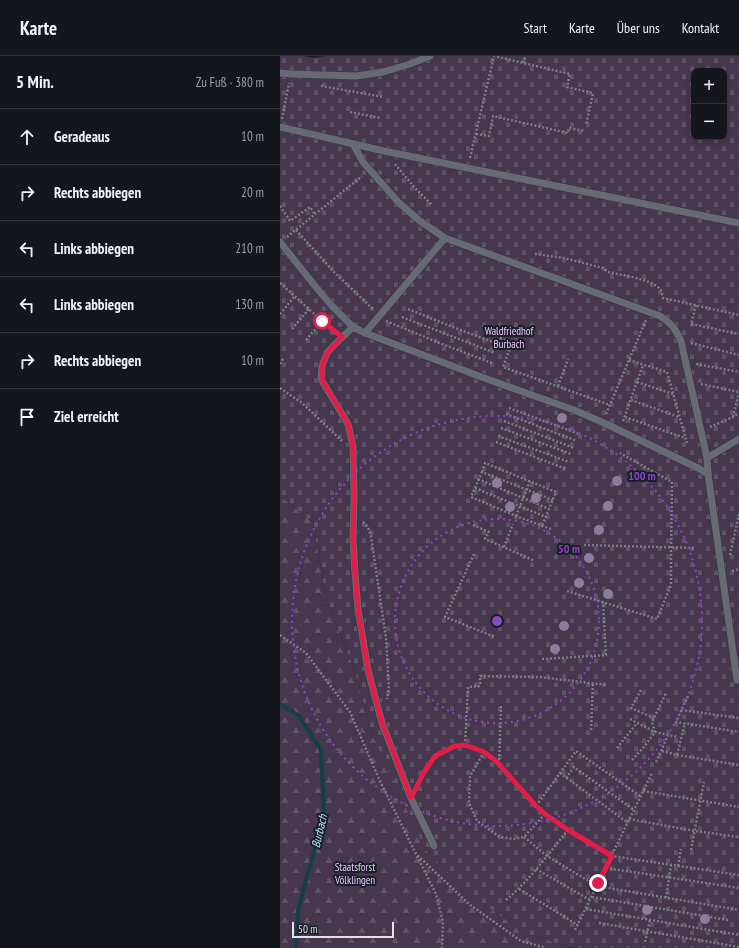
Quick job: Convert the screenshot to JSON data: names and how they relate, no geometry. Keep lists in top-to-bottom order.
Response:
{
  "water": ["Burbach"],
  "parks": ["Waldfriedhof Burbach", "Staatsforst Völklingen"],
  "scale_bar": "50 m",
  "page": {
    "header": "Karte",
    "nav": [
      "Start",
      "Karte",
      "Über uns",
      "Kontakt"
    ],
    "heading": ["5 Min.", "Zu Fuß · 380 m"],
    "map_buttons": ["+", "−"],
    "list": [
      ["Geradeaus", "10 m"],
      ["Rechts abbiegen", "20 m"],
      ["Links abbiegen", "210 m"],
      ["Links abbiegen", "130 m"],
      ["Rechts abbiegen", "10 m"],
      "Ziel erreicht"
    ],
    "scale": "50 m"
  },
  "rings": ["100 m", "50 m"]
}
